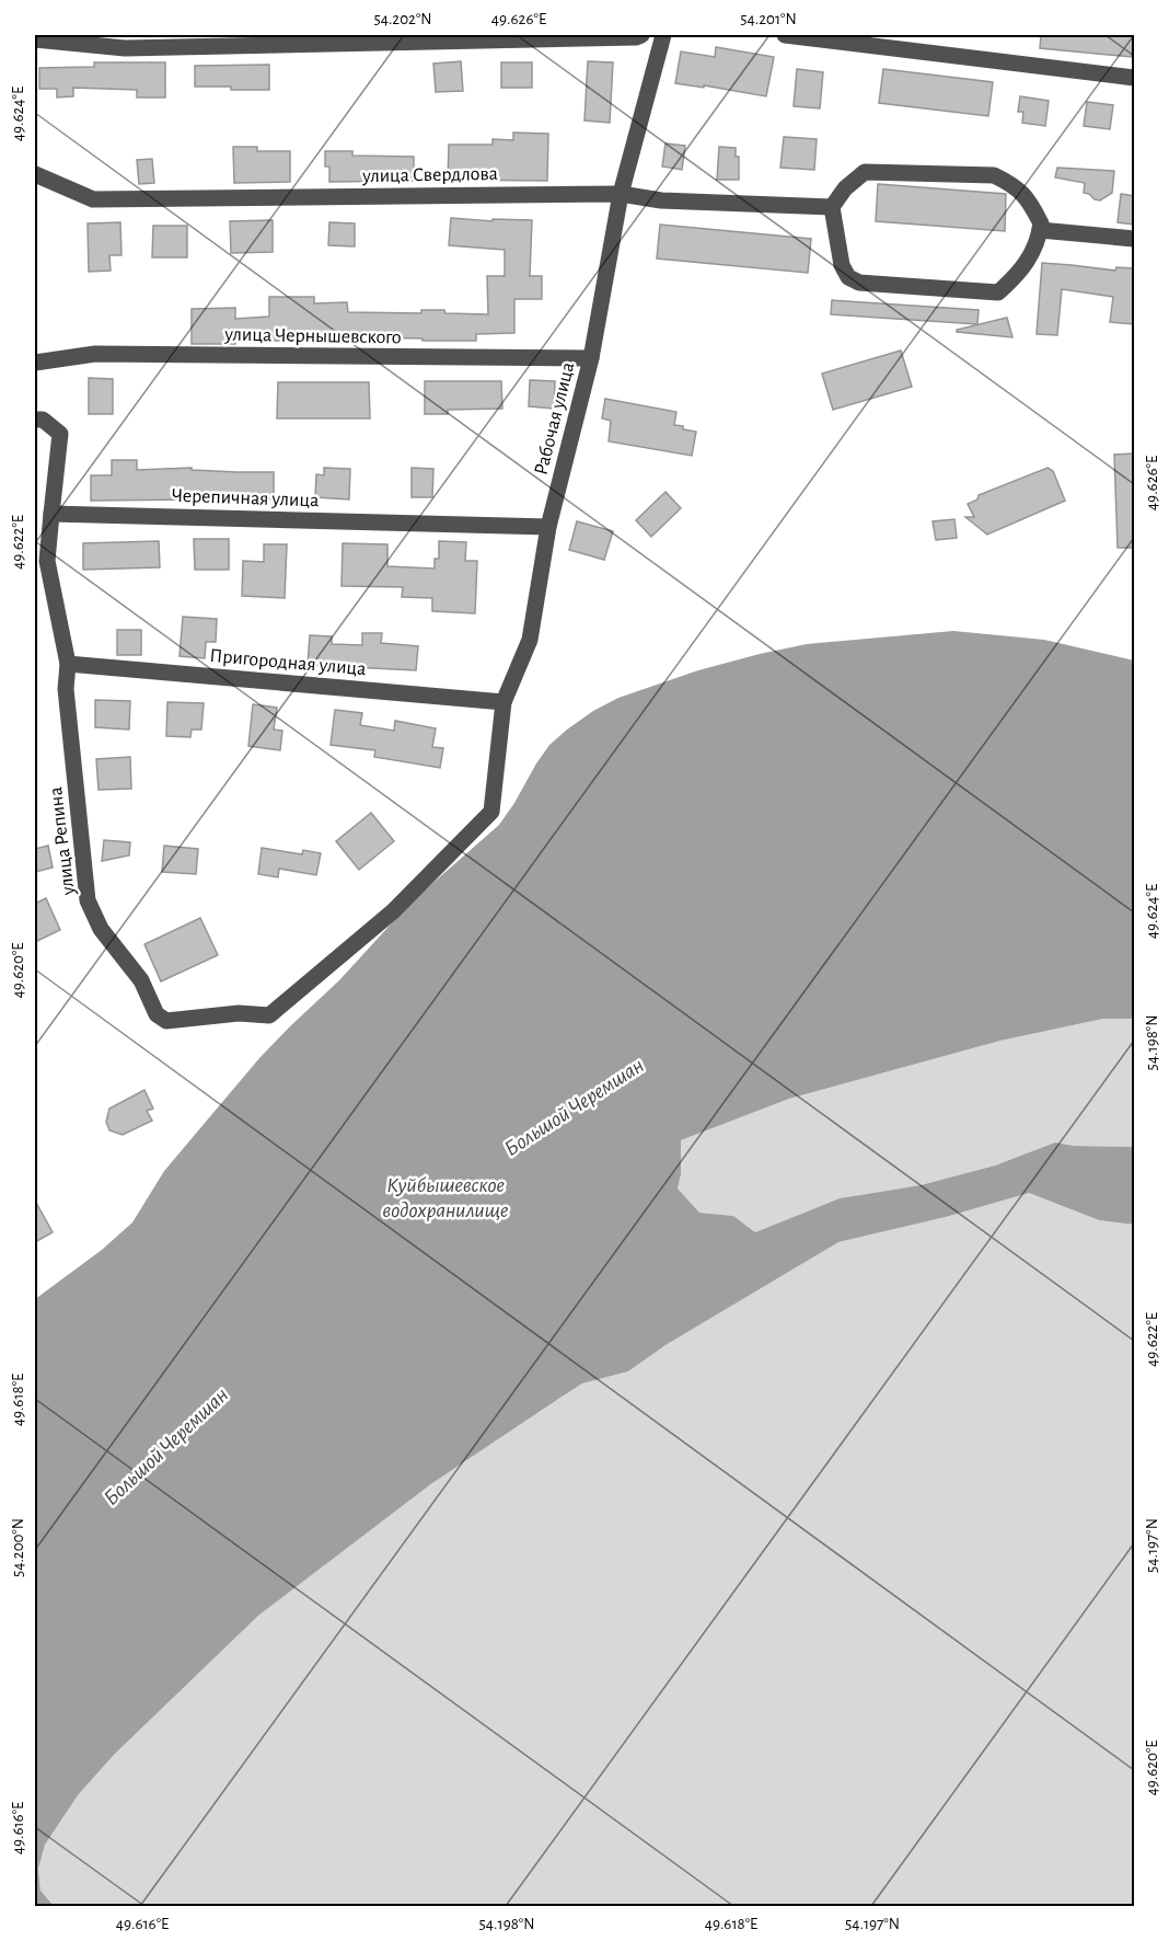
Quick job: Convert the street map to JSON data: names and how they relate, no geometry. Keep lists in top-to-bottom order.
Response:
{
  "streets": {
    "street": [
      "улица Свердлова",
      "улица Чернышевского",
      "Рабочая улица",
      "Черепичная улица",
      "Пригородная улица",
      "улица Репина"
    ]
  },
  "crossings": [
    ["улица Свердлова", "Рабочая улица"],
    ["улица Чернышевского", "Рабочая улица"],
    ["Рабочая улица", "Черепичная улица"],
    ["Рабочая улица", "Пригородная улица"],
    ["Рабочая улица", "улица Репина"],
    ["Черепичная улица", "улица Репина"],
    ["Пригородная улица", "улица Репина"]
  ],
  "water": ["Большой Черемшан", "Куйбышевское водохранилище"],
  "coordinates": [
    "54.202°N",
    "49.626°E",
    "54.201°N",
    "49.624°E",
    "49.622°E",
    "49.620°E",
    "54.198°N",
    "49.618°E",
    "54.197°N",
    "54.200°N",
    "49.616°E"
  ]
}
